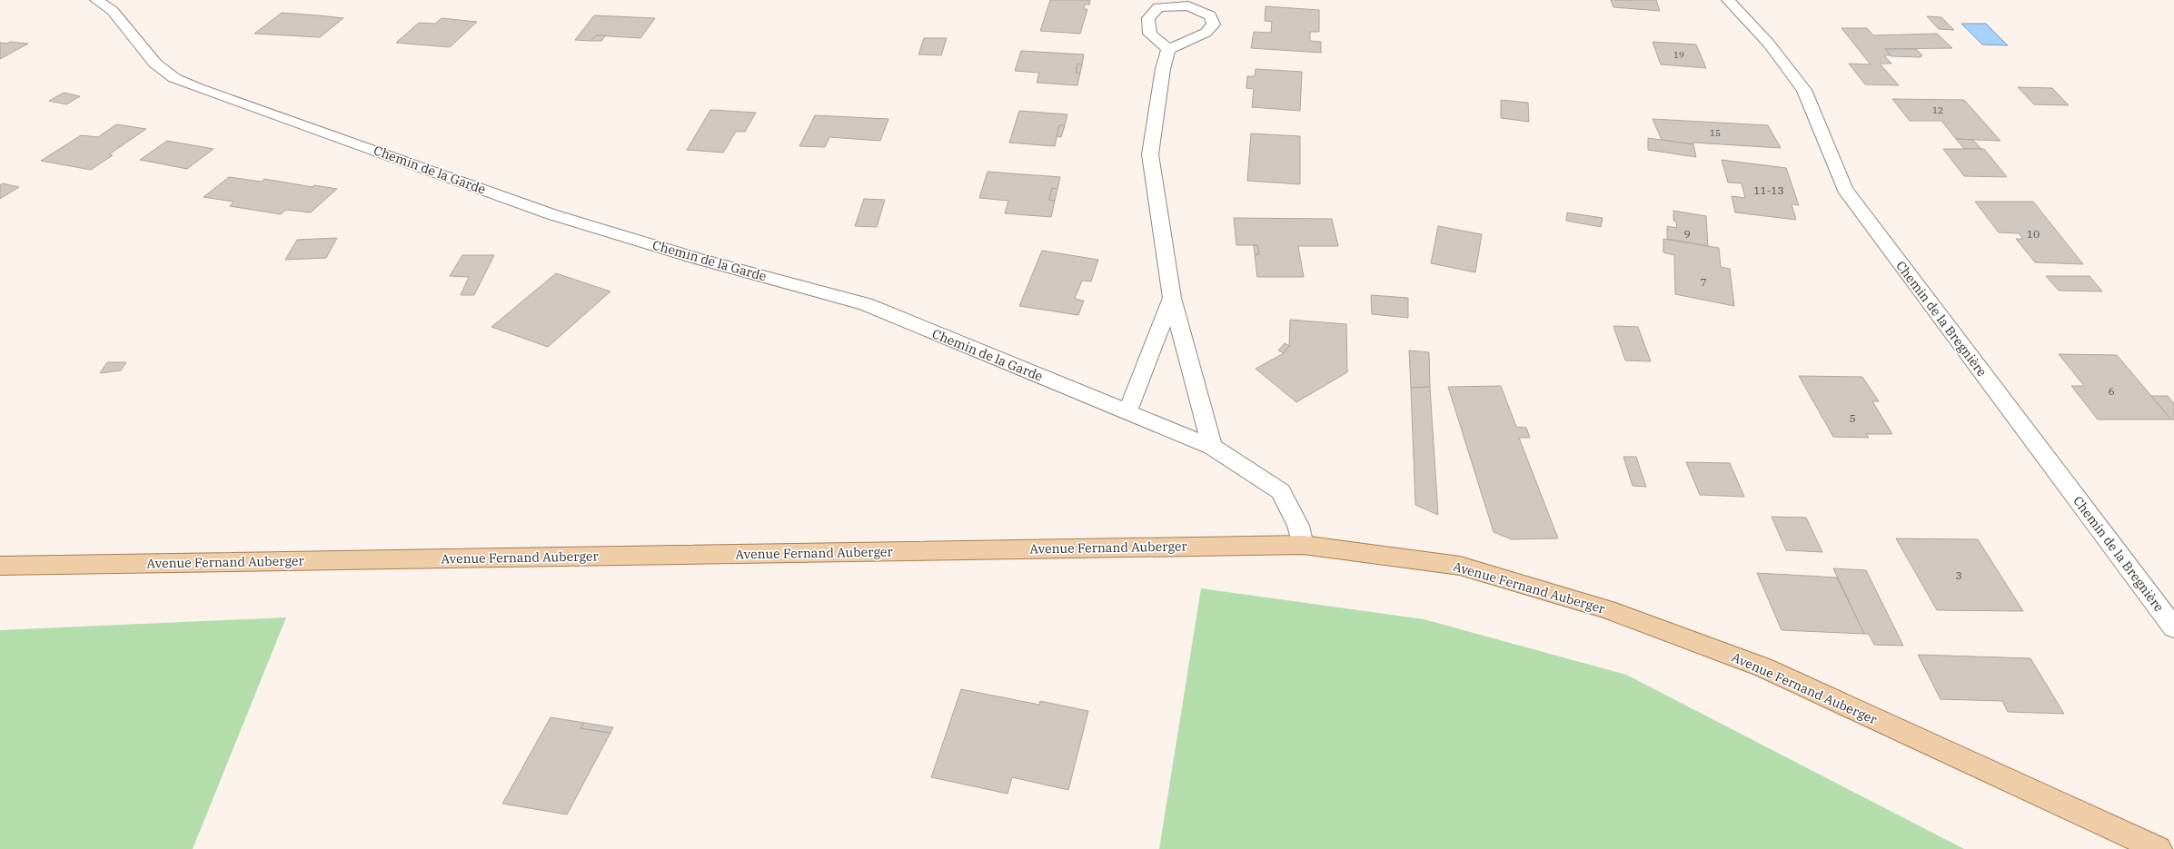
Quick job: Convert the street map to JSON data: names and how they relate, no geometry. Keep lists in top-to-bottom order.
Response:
{
  "streets": {
    "main road": ["Avenue Fernand Auberger"],
    "street": ["Chemin de la Garde", "Chemin de la Bregnière"]
  },
  "crossings": [
    ["Chemin de la Garde", "Avenue Fernand Auberger"]
  ],
  "house_numbers": [
    "19",
    "12",
    "15",
    "11-13",
    "9",
    "10",
    "7",
    "6",
    "5",
    "3"
  ]
}
